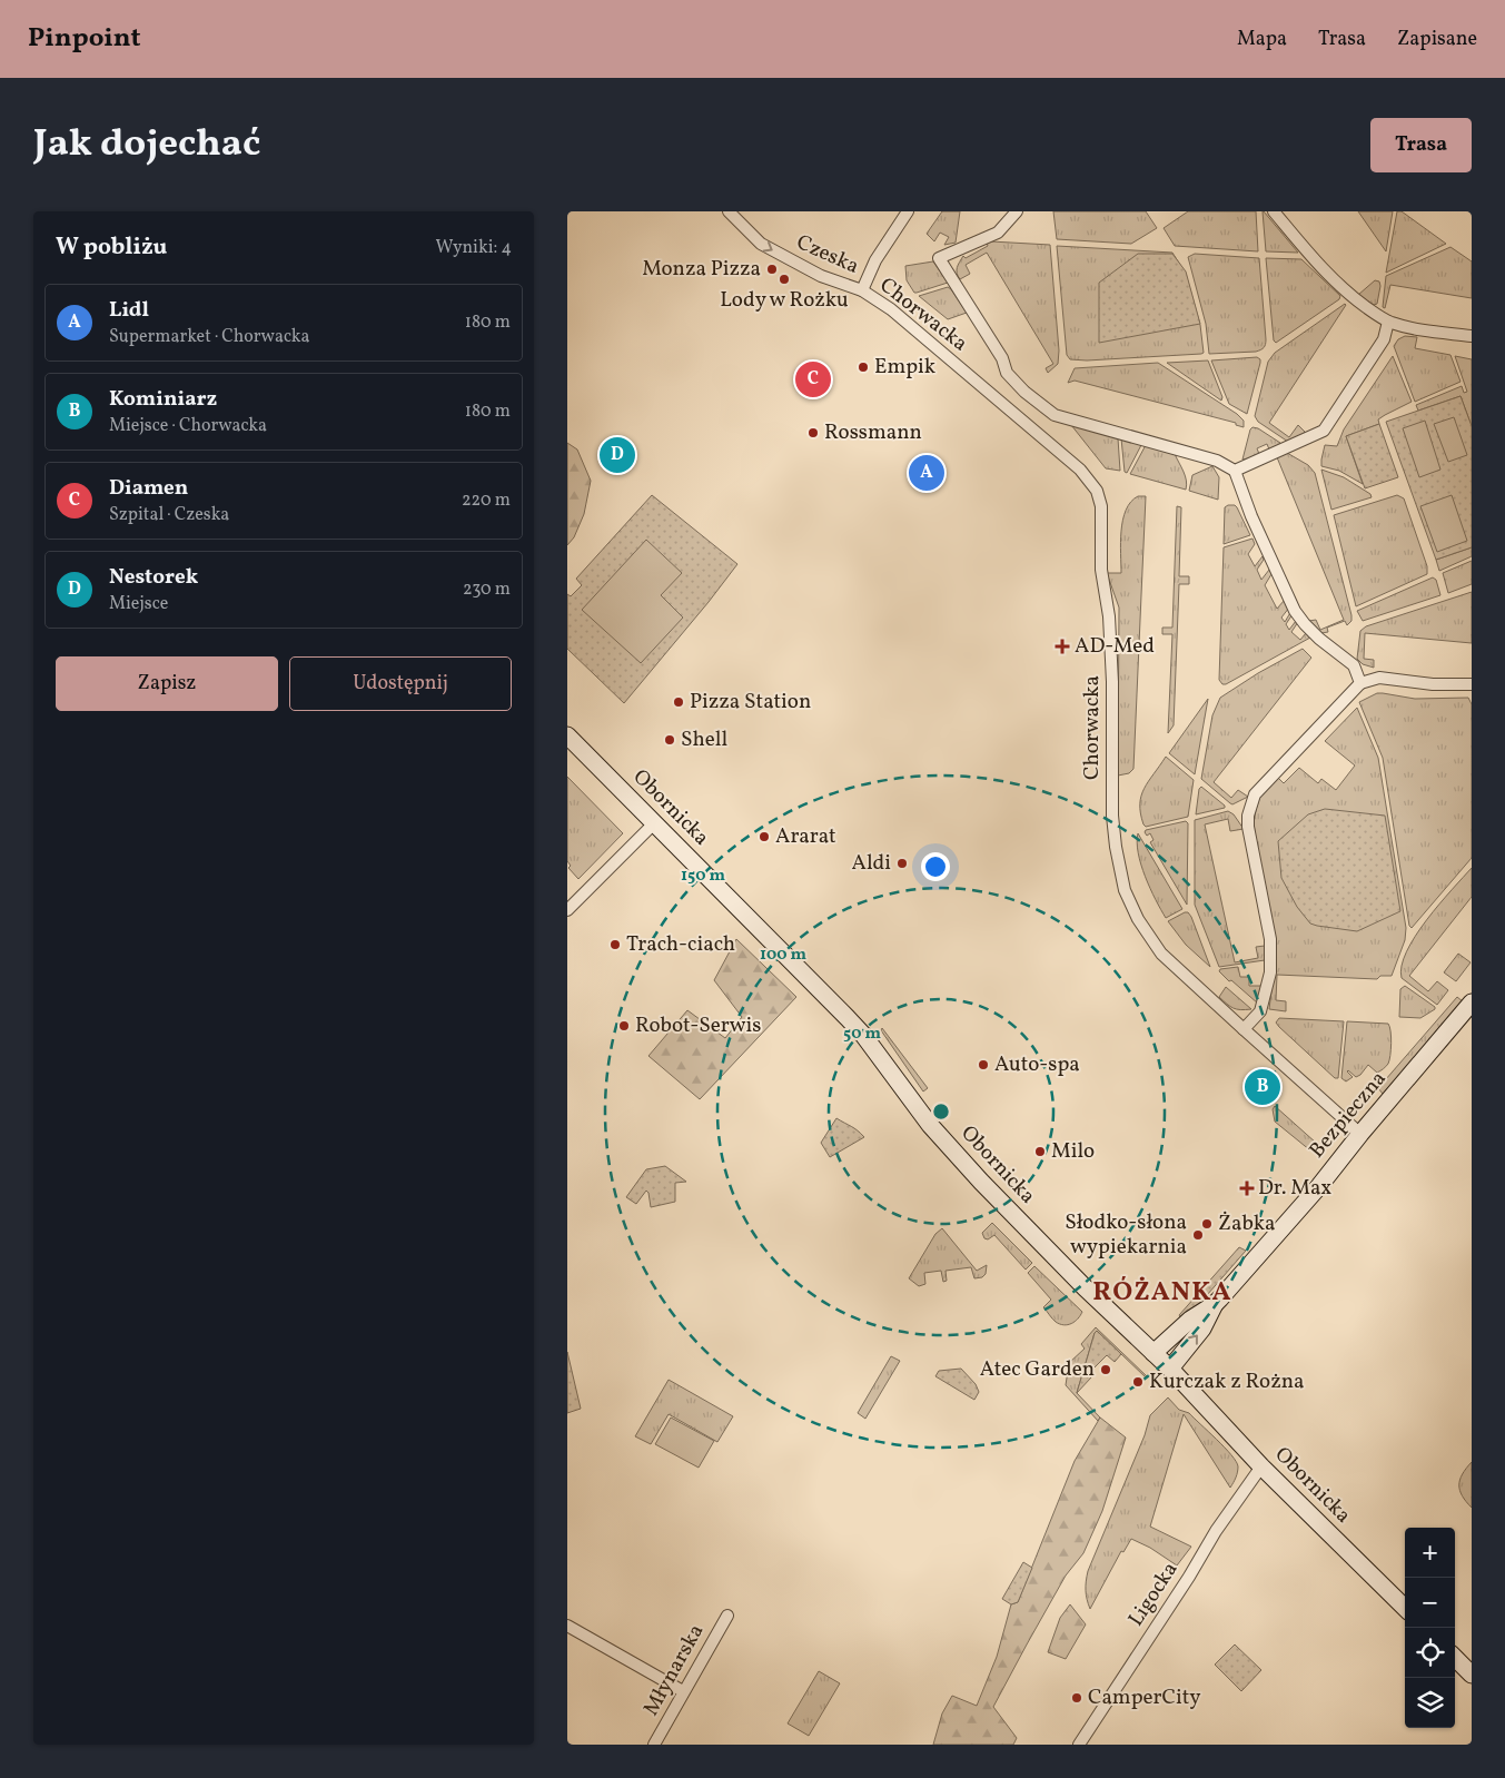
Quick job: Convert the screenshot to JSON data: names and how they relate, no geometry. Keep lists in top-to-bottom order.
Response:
{
  "streets": {
    "main road": ["Obornicka", "Bezpieczna"],
    "street": [
      "Czeska",
      "Chorwacka",
      "Ligocka",
      "Młynarska"
    ]
  },
  "crossings": [
    ["Czeska", "Chorwacka"],
    ["Chorwacka", "Bezpieczna"],
    ["Obornicka", "Bezpieczna"],
    ["Obornicka", "Ligocka"]
  ],
  "one_way": ["Czeska"],
  "districts": ["RÓŻANKA"],
  "places": {
    "other": [
      "Monza Pizza",
      "Lody w Rożku",
      "Empik",
      "Rossmann",
      "Pizza Station",
      "Shell",
      "Ararat",
      "Aldi",
      "Trach-ciach",
      "Robot-Serwis",
      "Auto-spa",
      "Milo",
      "Żabka",
      "Słodko-słona wypiekarnia",
      "Atec Garden",
      "Kurczak z Rożna",
      "CamperCity"
    ],
    "health": ["AD-Med", "Dr. Max"]
  },
  "page": {
    "header": "Pinpoint",
    "nav": ["Mapa", "Trasa", "Zapisane"],
    "title": "Jak dojechać",
    "buttons": [
      "Trasa",
      ["Zapisz", "Udostępnij"]
    ],
    "heading": ["W pobliżu", "Wyniki: 4"],
    "list": [
      {
        "mark": "A",
        "name": "Lidl",
        "note": "Supermarket · Chorwacka",
        "value": "180 m"
      },
      {
        "mark": "B",
        "name": "Kominiarz",
        "note": "Miejsce · Chorwacka",
        "value": "180 m"
      },
      {
        "mark": "C",
        "name": "Diamen",
        "note": "Szpital · Czeska",
        "value": "220 m"
      },
      {
        "mark": "D",
        "name": "Nestorek",
        "note": "Miejsce",
        "value": "230 m"
      }
    ],
    "pins": [
      "C",
      "D",
      "A",
      "B"
    ],
    "map_buttons": ["+", "−"]
  },
  "rings": ["150 m", "100 m", "50 m"]
}
